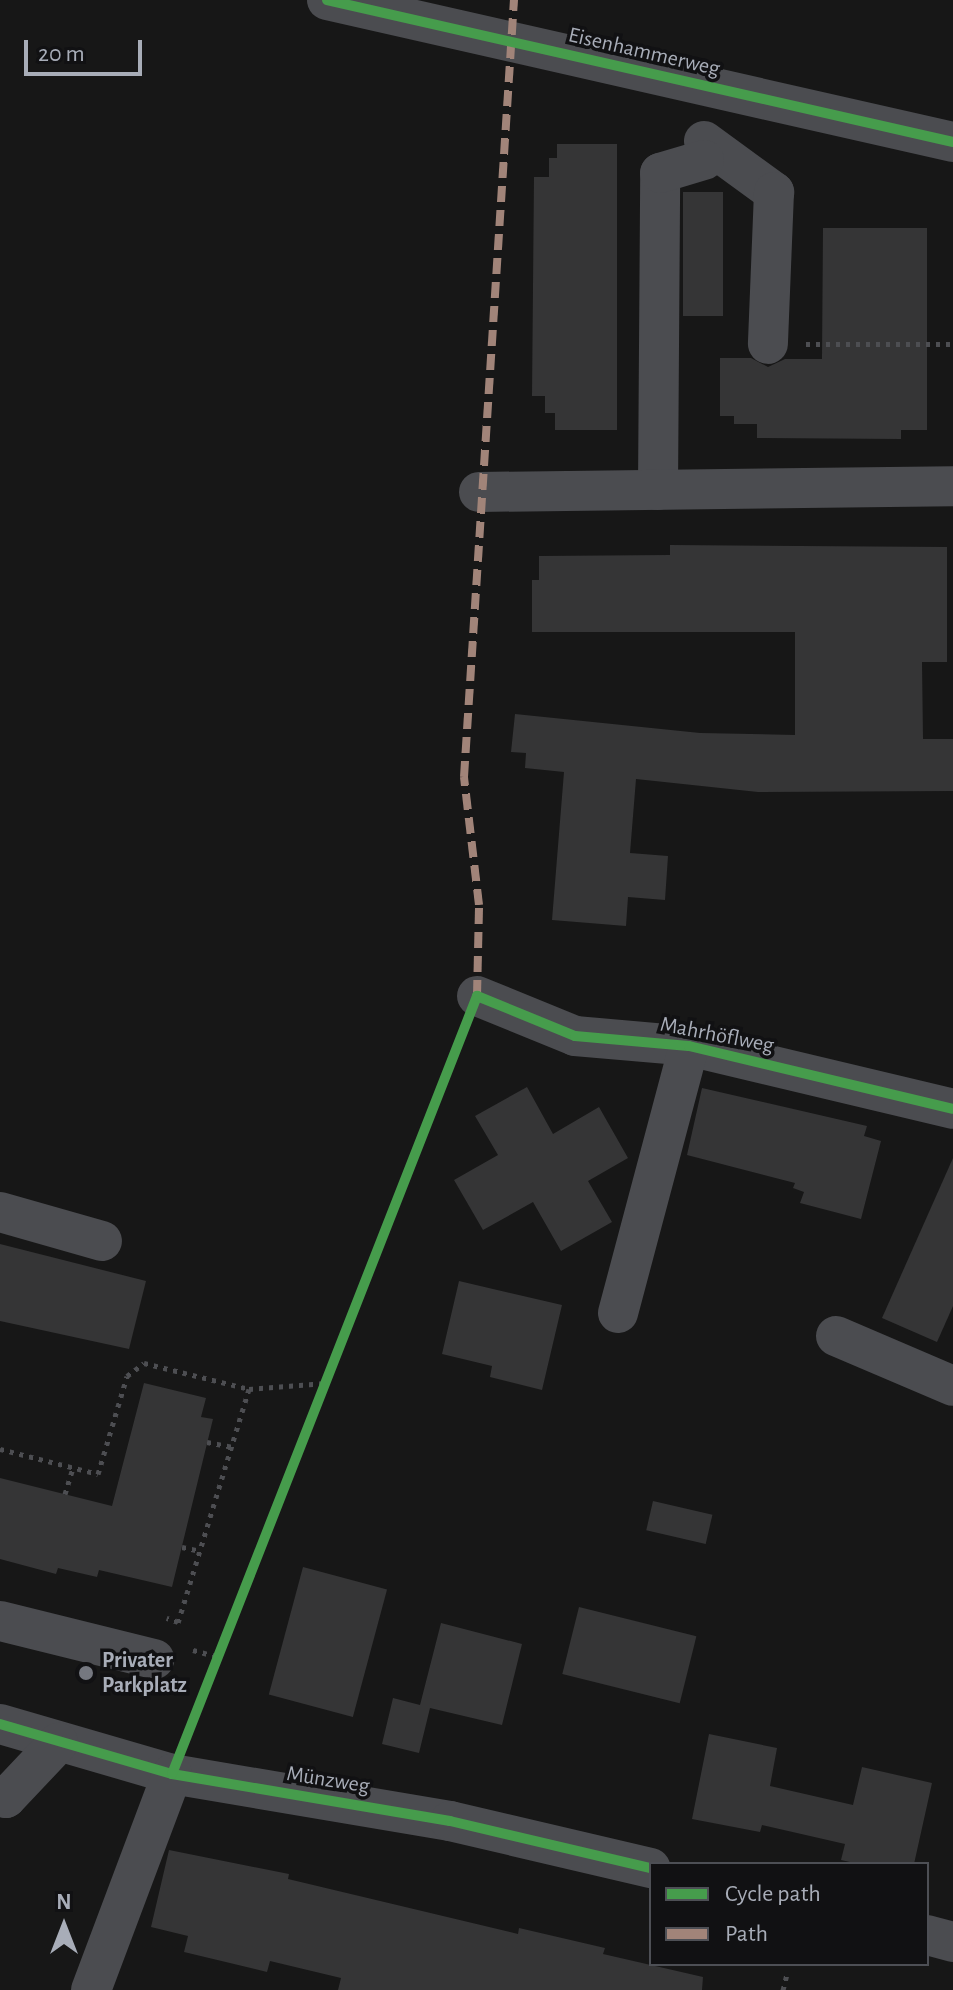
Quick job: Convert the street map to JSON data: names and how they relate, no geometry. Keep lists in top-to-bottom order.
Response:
{
  "streets": {
    "street": ["Eisenhammerweg", "Mahrhöflweg", "Münzweg"]
  },
  "places": ["Privater Parkplatz"],
  "legend": ["Cycle path", "Path"],
  "scale_bar": "20 m",
  "north": "top"
}
